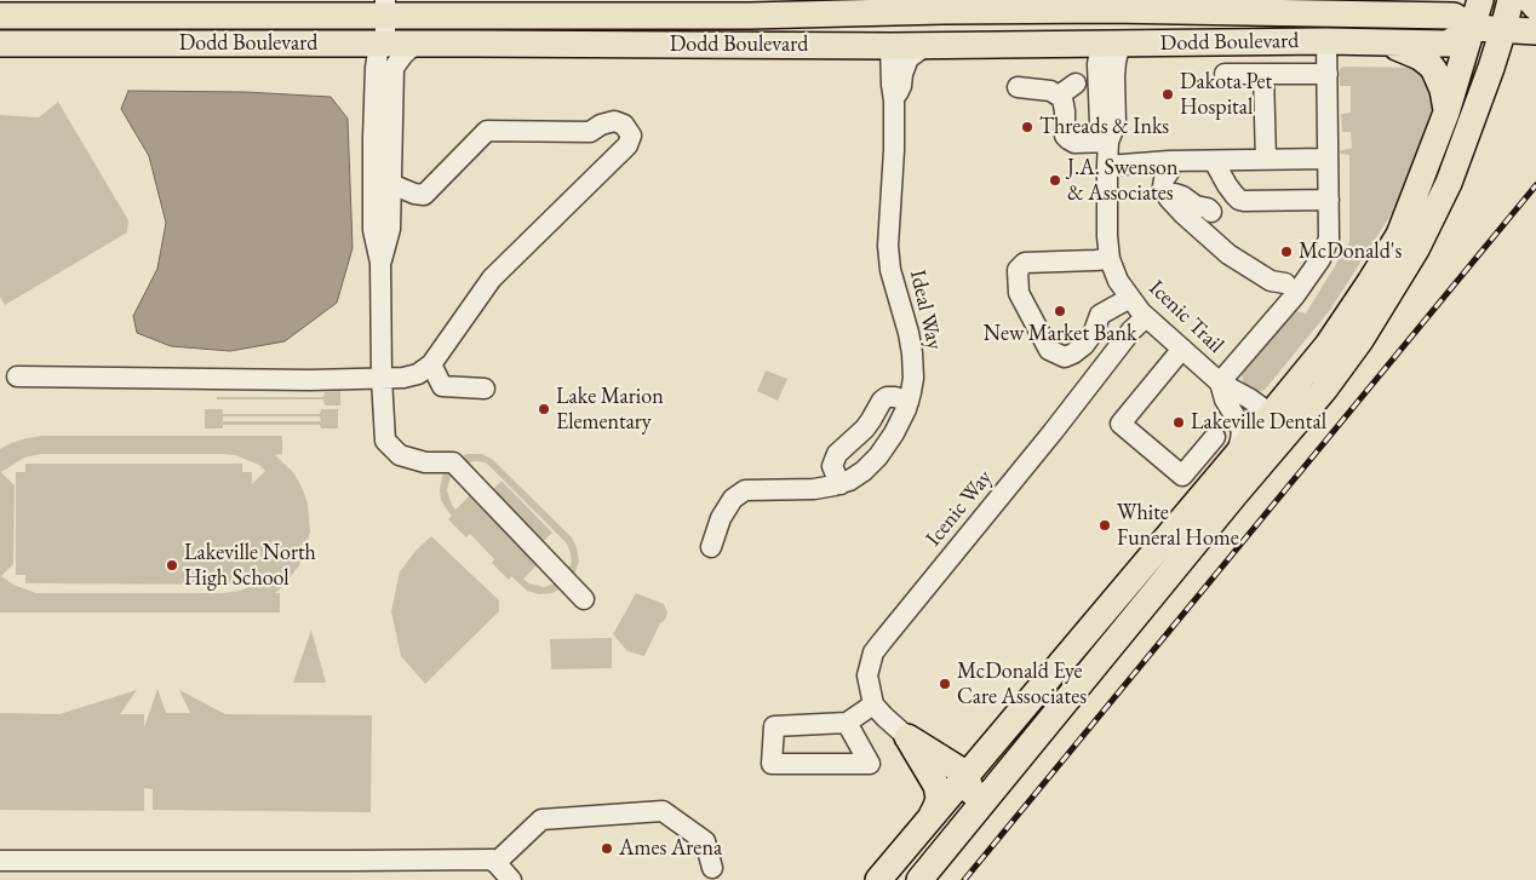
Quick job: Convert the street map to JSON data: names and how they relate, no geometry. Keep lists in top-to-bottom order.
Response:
{
  "streets": {
    "main road": ["Dodd Boulevard"],
    "street": ["Ideal Way", "Icenic Trail", "Icenic Way"]
  },
  "crossings": [
    ["Dodd Boulevard", "Ideal Way"],
    ["Dodd Boulevard", "Icenic Trail"],
    ["Icenic Trail", "Icenic Way"]
  ],
  "places": [
    "Dakota Pet Hospital",
    "Threads & Inks",
    "J.A. Swenson & Associates",
    "McDonald's",
    "New Market Bank",
    "Lake Marion Elementary",
    "Lakeville Dental",
    "White Funeral Home",
    "Lakeville North High School",
    "McDonald Eye Care Associates",
    "Ames Arena"
  ]
}
